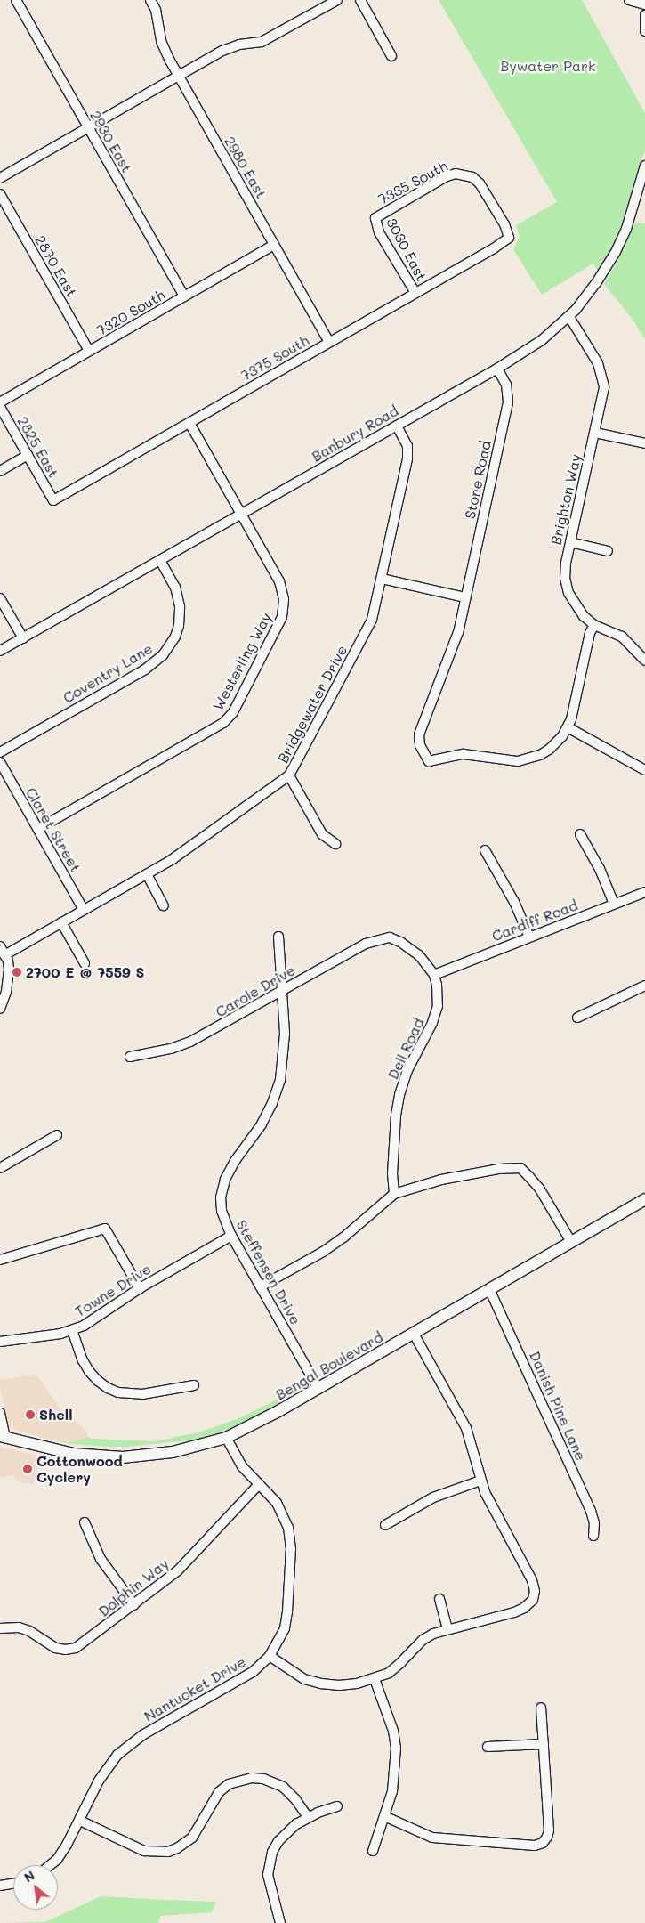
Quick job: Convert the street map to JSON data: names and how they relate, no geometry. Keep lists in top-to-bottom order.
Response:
{
  "streets": {
    "main road": ["Bengal Boulevard"],
    "street": [
      "2930 East",
      "2980 East",
      "7335 South",
      "3030 East",
      "2870 East",
      "7320 South",
      "7375 South",
      "Banbury Road",
      "2825 East",
      "Stone Road",
      "Brighton Way",
      "Westerling Way",
      "Coventry Lane",
      "Bridgewater Drive",
      "Claret Street",
      "Cardiff Road",
      "Carole Drive",
      "Dell Road",
      "Steffensen Drive",
      "Towne Drive",
      "Danish Pine Lane",
      "Dolphin Way",
      "Nantucket Drive"
    ]
  },
  "crossings": [
    ["2930 East", "7320 South"],
    ["2980 East", "7320 South"],
    ["2980 East", "7375 South"],
    ["7335 South", "3030 East"],
    ["7335 South", "7375 South"],
    ["3030 East", "7375 South"],
    ["2870 East", "7320 South"],
    ["7375 South", "2825 East"],
    ["7375 South", "Westerling Way"],
    ["Banbury Road", "Stone Road"],
    ["Banbury Road", "Brighton Way"],
    ["Banbury Road", "Westerling Way"],
    ["Banbury Road", "Coventry Lane"],
    ["Banbury Road", "Bridgewater Drive"],
    ["Westerling Way", "Claret Street"],
    ["Bridgewater Drive", "Claret Street"],
    ["Cardiff Road", "Dell Road"],
    ["Carole Drive", "Dell Road"],
    ["Carole Drive", "Steffensen Drive"],
    ["Steffensen Drive", "Towne Drive"],
    ["Steffensen Drive", "Bengal Boulevard"],
    ["Bengal Boulevard", "Danish Pine Lane"],
    ["Bengal Boulevard", "Nantucket Drive"],
    ["Dolphin Way", "Nantucket Drive"]
  ],
  "parks": ["Bywater Park"],
  "places": ["2700 E @ 7559 S", "Shell", "Cottonwood Cyclery"],
  "north": "top left"
}
